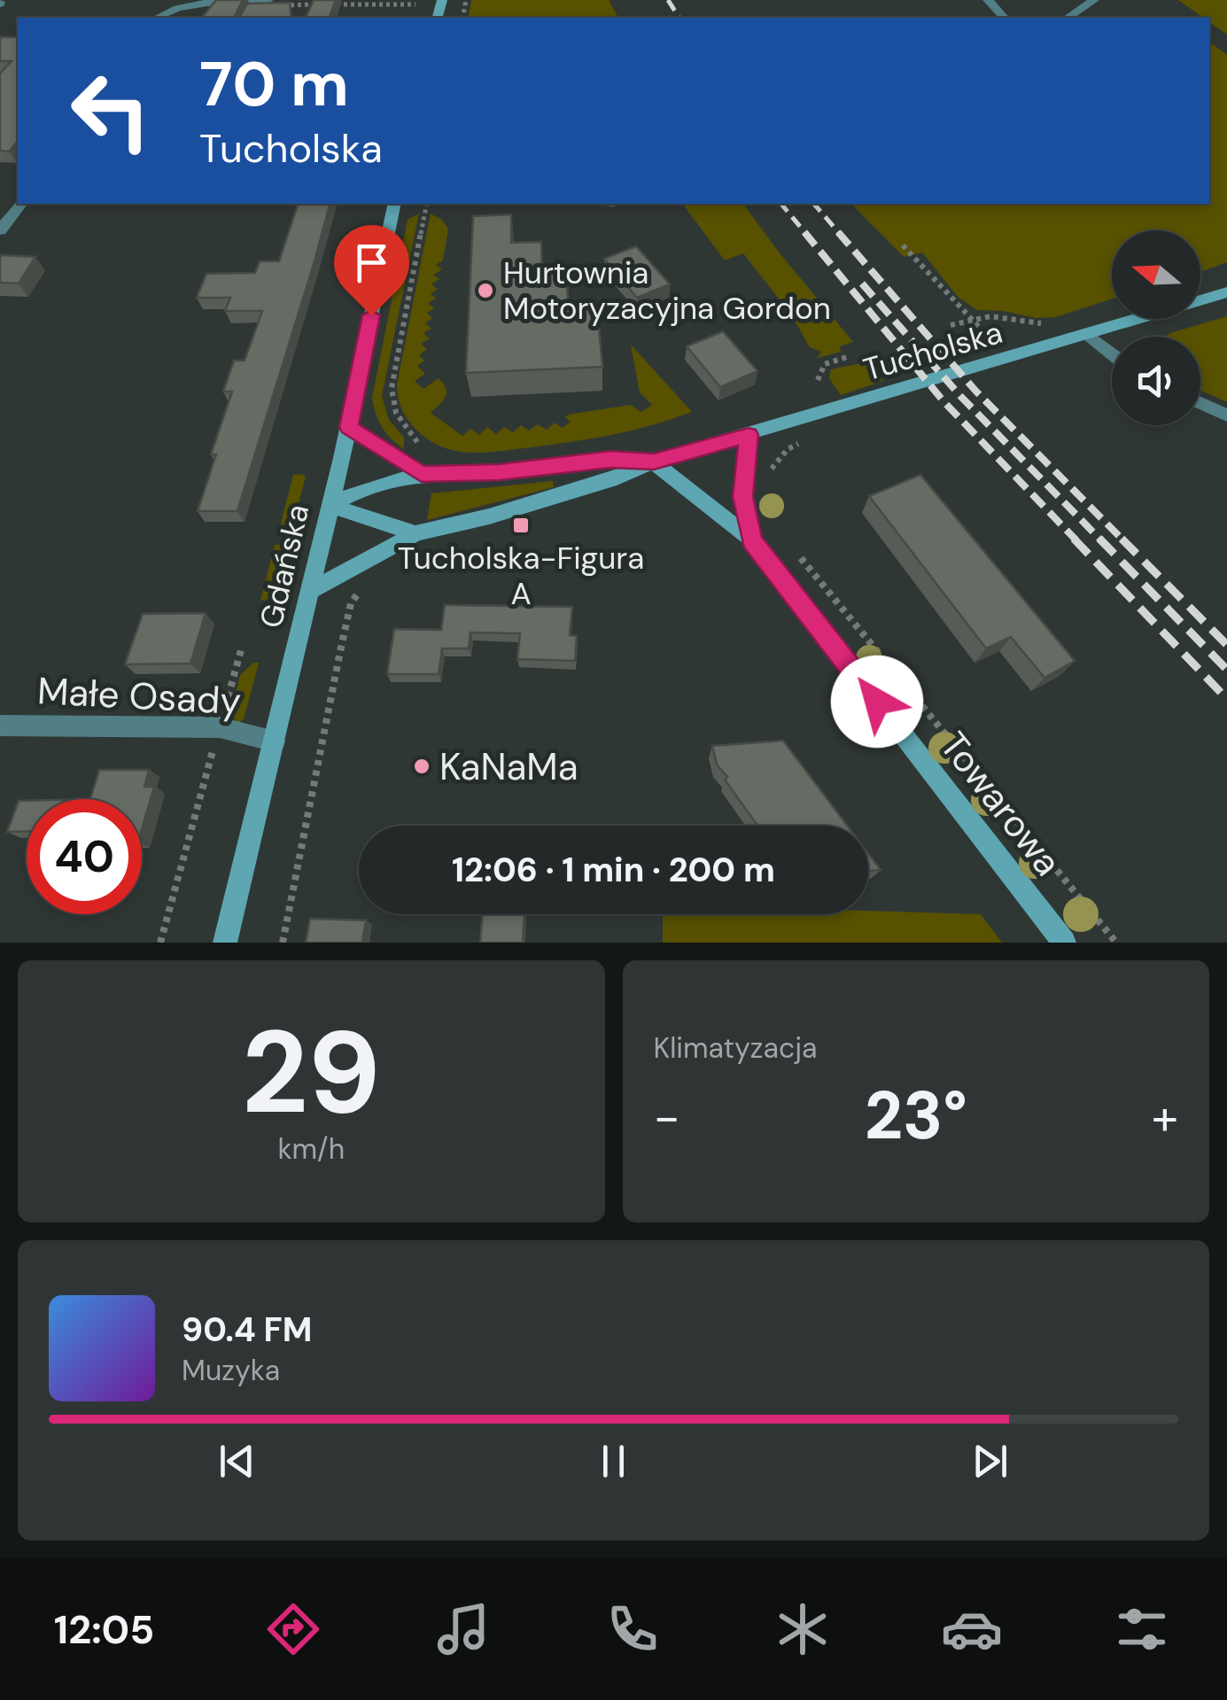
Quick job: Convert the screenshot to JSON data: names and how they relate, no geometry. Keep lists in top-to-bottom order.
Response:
{
  "streets": {
    "main road": ["Tucholska", "Gdańska", "Towarowa"],
    "street": ["Małe Osady"]
  },
  "crossings": [
    ["Tucholska", "Gdańska"],
    ["Tucholska", "Towarowa"],
    ["Gdańska", "Małe Osady"]
  ],
  "places": {
    "other": ["Hurtownia Motoryzacyjna Gordon", "KaNaMa"],
    "transit": ["Tucholska-Figura A"]
  },
  "north": "left",
  "page": {
    "turn": ["70 m", "Tucholska"],
    "limit": "40",
    "trip": "12:06 · 1 min · 200 m",
    "tile": [
      ["29", "km/h"],
      "Klimatyzacja"
    ],
    "heat": ["−", "23°", "+"],
    "song": ["90.4 FM", "Muzyka"],
    "tabs": "12:05"
  }
}
